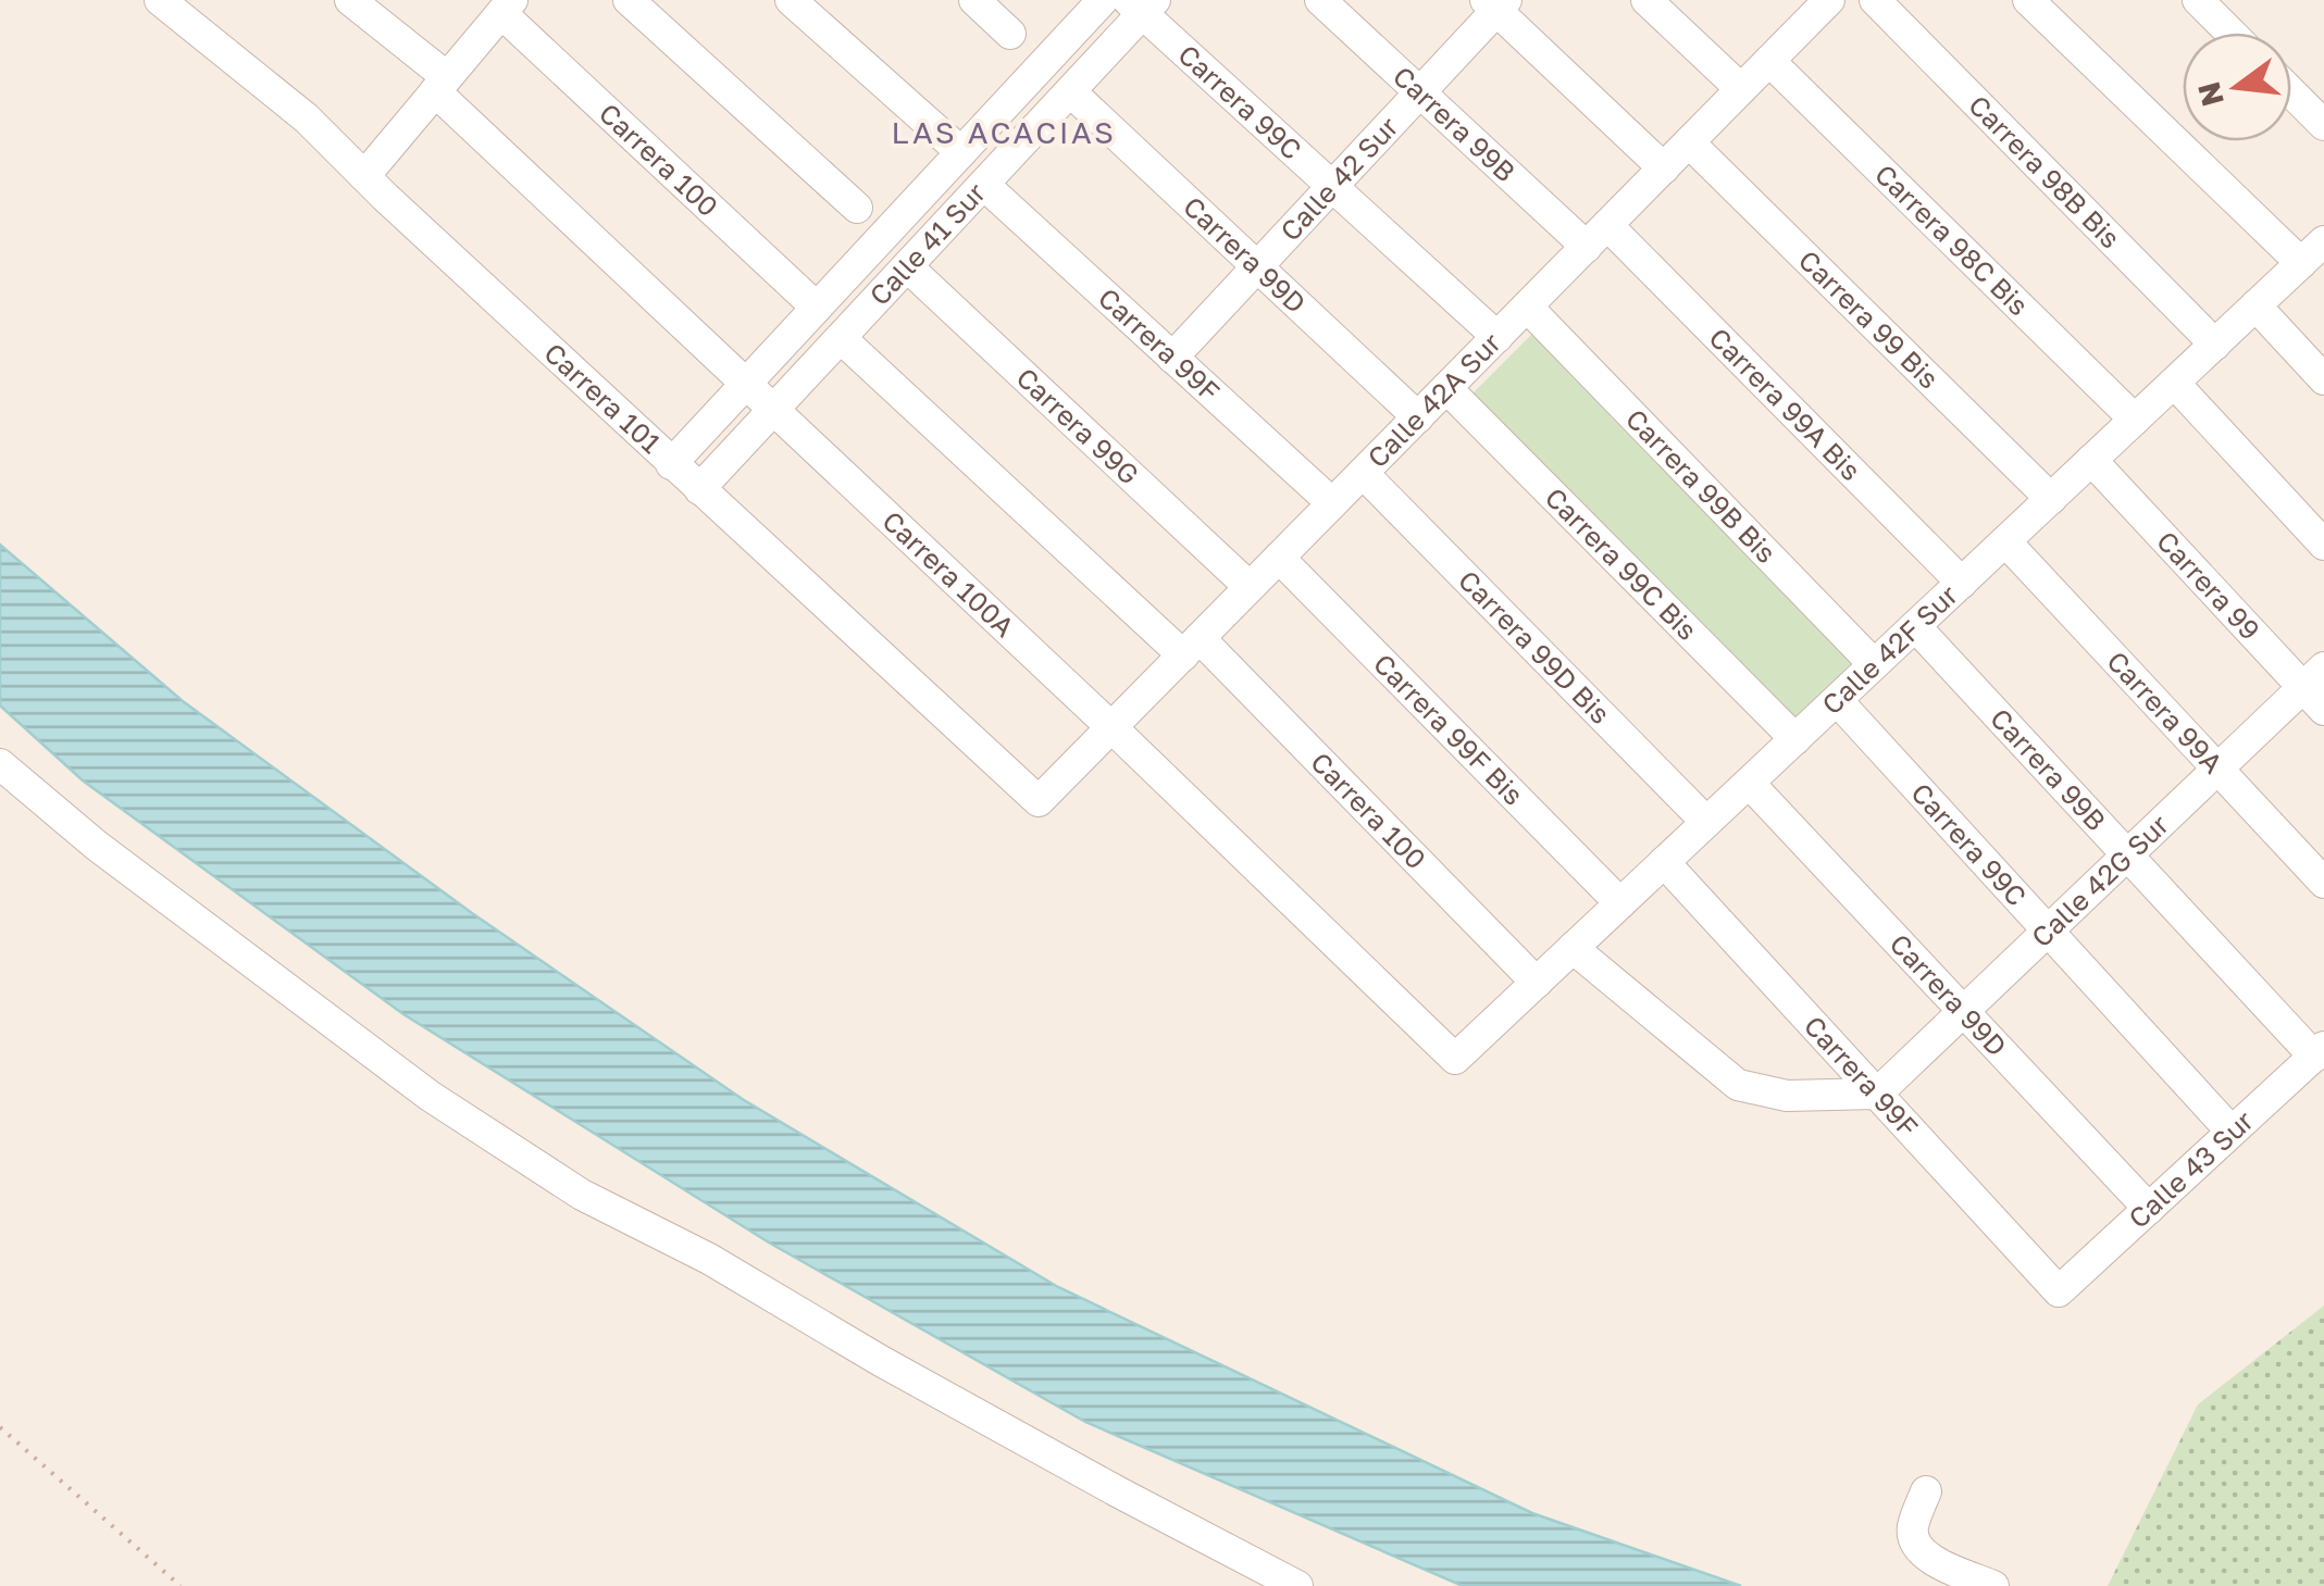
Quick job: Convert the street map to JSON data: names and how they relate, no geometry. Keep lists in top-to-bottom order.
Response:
{
  "streets": {
    "street": [
      "Carrera 99C",
      "Carrera 99B",
      "Carrera 100",
      "Carrera 98B Bis",
      "Calle 42 Sur",
      "Carrera 98C Bis",
      "Calle 41 Sur",
      "Carrera 99D",
      "Carrera 99 Bis",
      "Carrera 99F",
      "Carrera 101",
      "Calle 42A Sur",
      "Carrera 99A Bis",
      "Carrera 99G",
      "Carrera 99B Bis",
      "Carrera 99C Bis",
      "Carrera 100A",
      "Carrera 99",
      "Carrera 99D Bis",
      "Calle 42F Sur",
      "Carrera 99A",
      "Carrera 99F Bis",
      "Calle 42G Sur",
      "Calle 43 Sur"
    ]
  },
  "crossings": [
    ["Carrera 99C", "Calle 42 Sur"],
    ["Carrera 99C", "Calle 41 Sur"],
    ["Carrera 99C", "Calle 42A Sur"],
    ["Carrera 99C", "Calle 42F Sur"],
    ["Carrera 99C", "Calle 42G Sur"],
    ["Carrera 99C", "Calle 43 Sur"],
    ["Carrera 99B", "Calle 42 Sur"],
    ["Carrera 99B", "Calle 42A Sur"],
    ["Carrera 99B", "Carrera 99A Bis"],
    ["Carrera 99B", "Calle 42F Sur"],
    ["Carrera 99B", "Calle 42G Sur"],
    ["Carrera 99B", "Calle 43 Sur"],
    ["Carrera 100", "Calle 41 Sur"],
    ["Carrera 100", "Calle 42A Sur"],
    ["Carrera 100", "Calle 42F Sur"],
    ["Carrera 98B Bis", "Calle 42F Sur"],
    ["Calle 42 Sur", "Carrera 99D"],
    ["Calle 42 Sur", "Carrera 99F"],
    ["Carrera 98C Bis", "Calle 42A Sur"],
    ["Carrera 98C Bis", "Calle 42F Sur"],
    ["Calle 41 Sur", "Carrera 99D"],
    ["Calle 41 Sur", "Carrera 99F"],
    ["Calle 41 Sur", "Carrera 101"],
    ["Calle 41 Sur", "Carrera 99G"],
    ["Calle 41 Sur", "Carrera 100A"],
    ["Carrera 99D", "Calle 42A Sur"],
    ["Carrera 99D", "Calle 42F Sur"],
    ["Carrera 99D", "Calle 42G Sur"],
    ["Carrera 99D", "Calle 43 Sur"],
    ["Carrera 99 Bis", "Calle 42A Sur"],
    ["Carrera 99 Bis", "Calle 42F Sur"],
    ["Carrera 99F", "Calle 42A Sur"],
    ["Carrera 99F", "Calle 42F Sur"],
    ["Carrera 99F", "Calle 42G Sur"],
    ["Carrera 99F", "Calle 43 Sur"],
    ["Carrera 101", "Calle 42A Sur"],
    ["Calle 42A Sur", "Carrera 99A Bis"],
    ["Calle 42A Sur", "Carrera 99G"],
    ["Calle 42A Sur", "Carrera 99B Bis"],
    ["Calle 42A Sur", "Carrera 99C Bis"],
    ["Calle 42A Sur", "Carrera 100A"],
    ["Calle 42A Sur", "Carrera 99D Bis"],
    ["Calle 42A Sur", "Carrera 99F Bis"],
    ["Carrera 99A Bis", "Calle 42F Sur"],
    ["Carrera 99B Bis", "Calle 42F Sur"],
    ["Carrera 99C Bis", "Calle 42F Sur"],
    ["Carrera 100A", "Calle 42F Sur"],
    ["Carrera 99", "Calle 42F Sur"],
    ["Carrera 99", "Calle 42G Sur"],
    ["Carrera 99D Bis", "Calle 42F Sur"],
    ["Calle 42F Sur", "Carrera 99A"],
    ["Calle 42F Sur", "Carrera 99F Bis"],
    ["Carrera 99A", "Calle 42G Sur"]
  ],
  "districts": ["LAS ACACIAS"],
  "north": "left"
}
